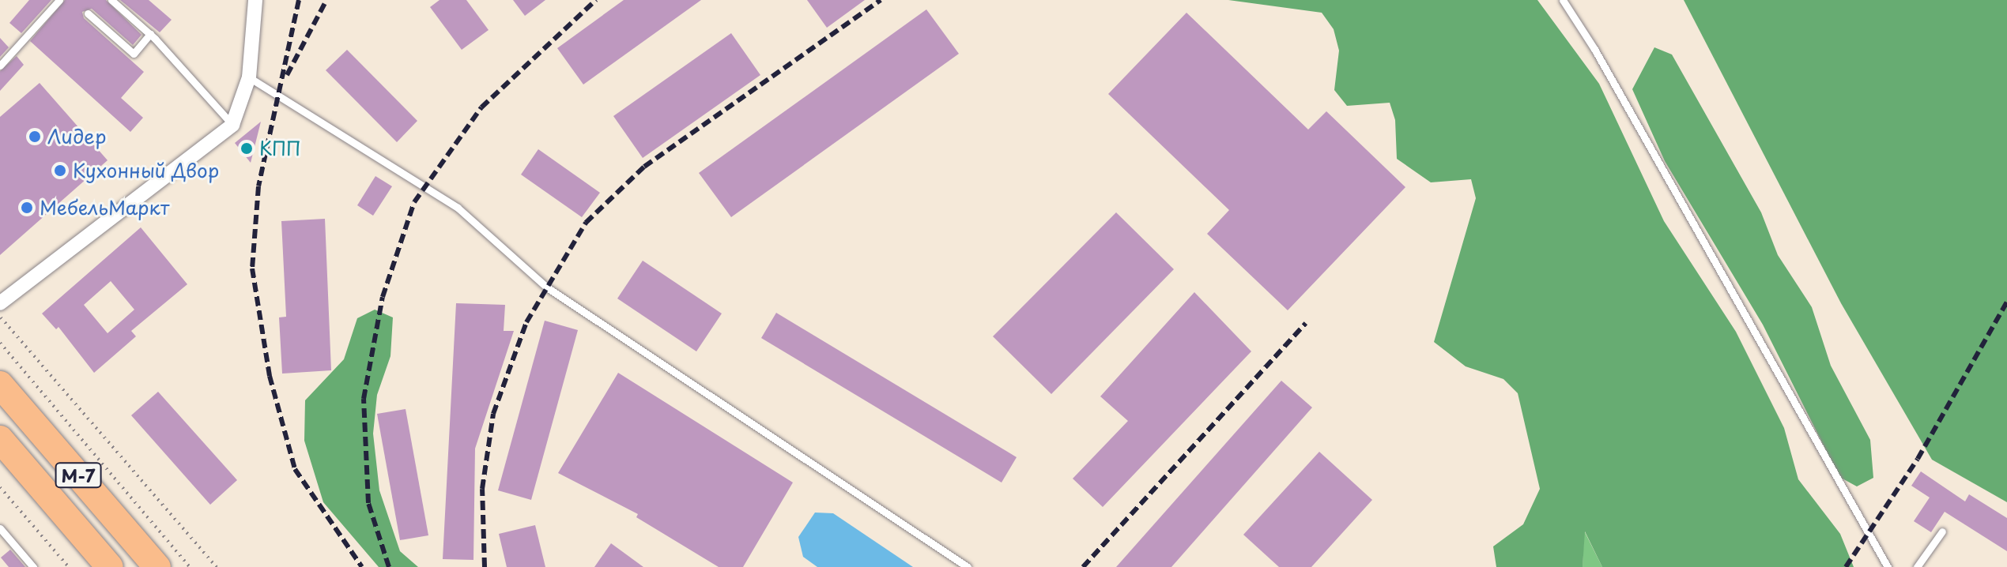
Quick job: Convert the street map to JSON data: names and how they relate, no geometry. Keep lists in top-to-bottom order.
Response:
{
  "streets": {
    "highway": ["М-7"]
  },
  "places": [
    "Лидер",
    "КПП",
    "Кухонный Двор",
    "МебельМаркт"
  ]
}
